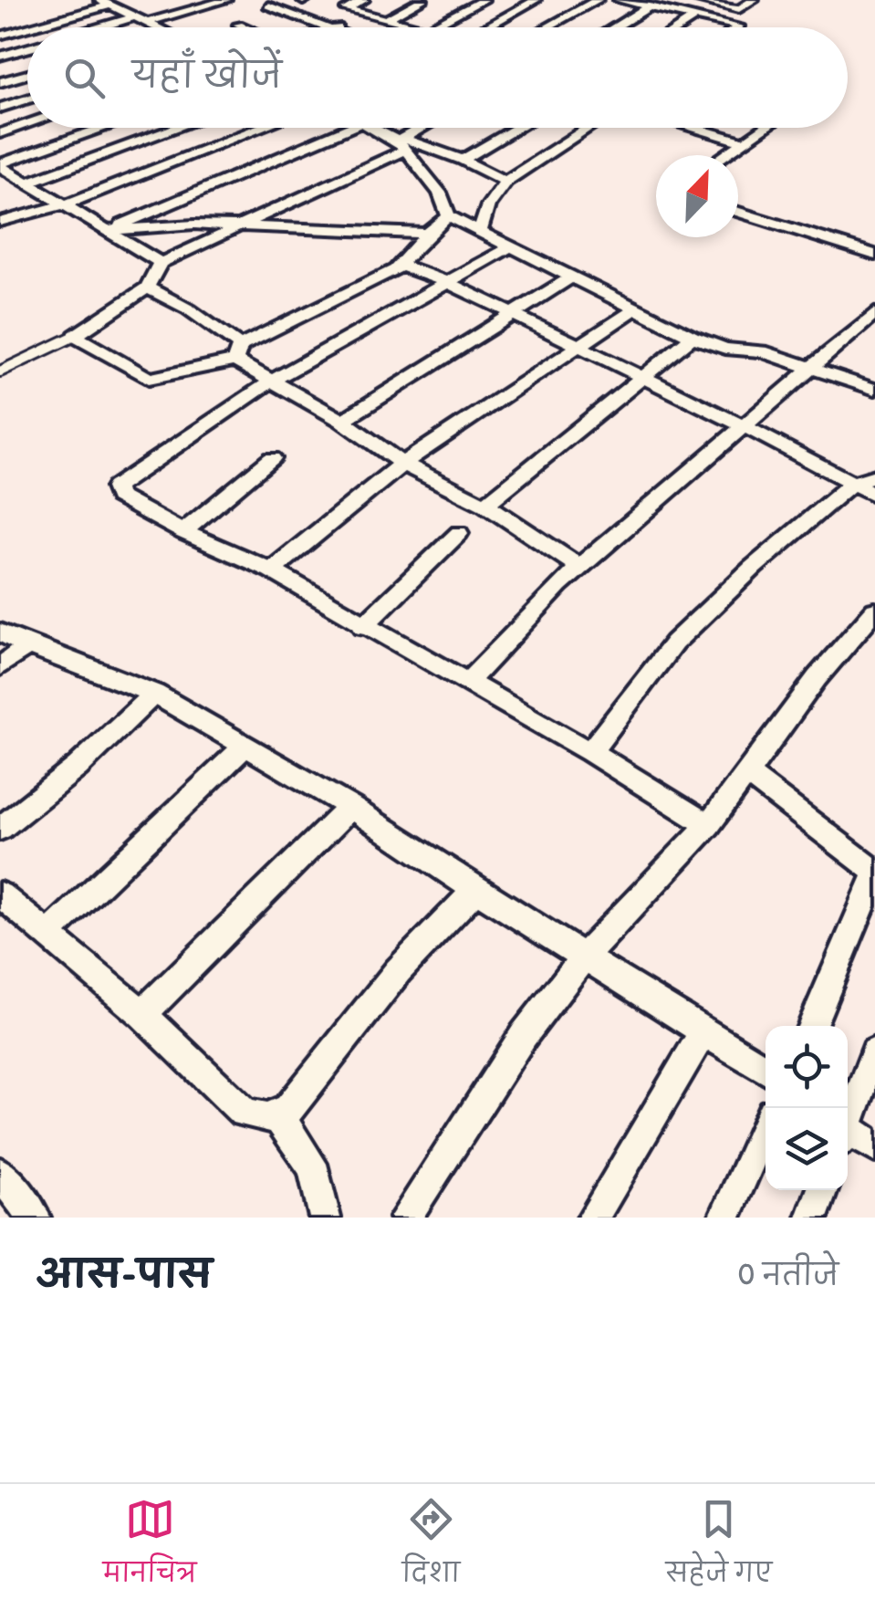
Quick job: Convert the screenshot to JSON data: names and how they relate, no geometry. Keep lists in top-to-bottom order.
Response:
{
  "north": "top right",
  "page": {
    "search": "यहाँ खोजें",
    "heading": ["आस-पास", "0 नतीजे"],
    "nav": ["मानचित्र", "दिशा", "सहेजे गए"]
  }
}
